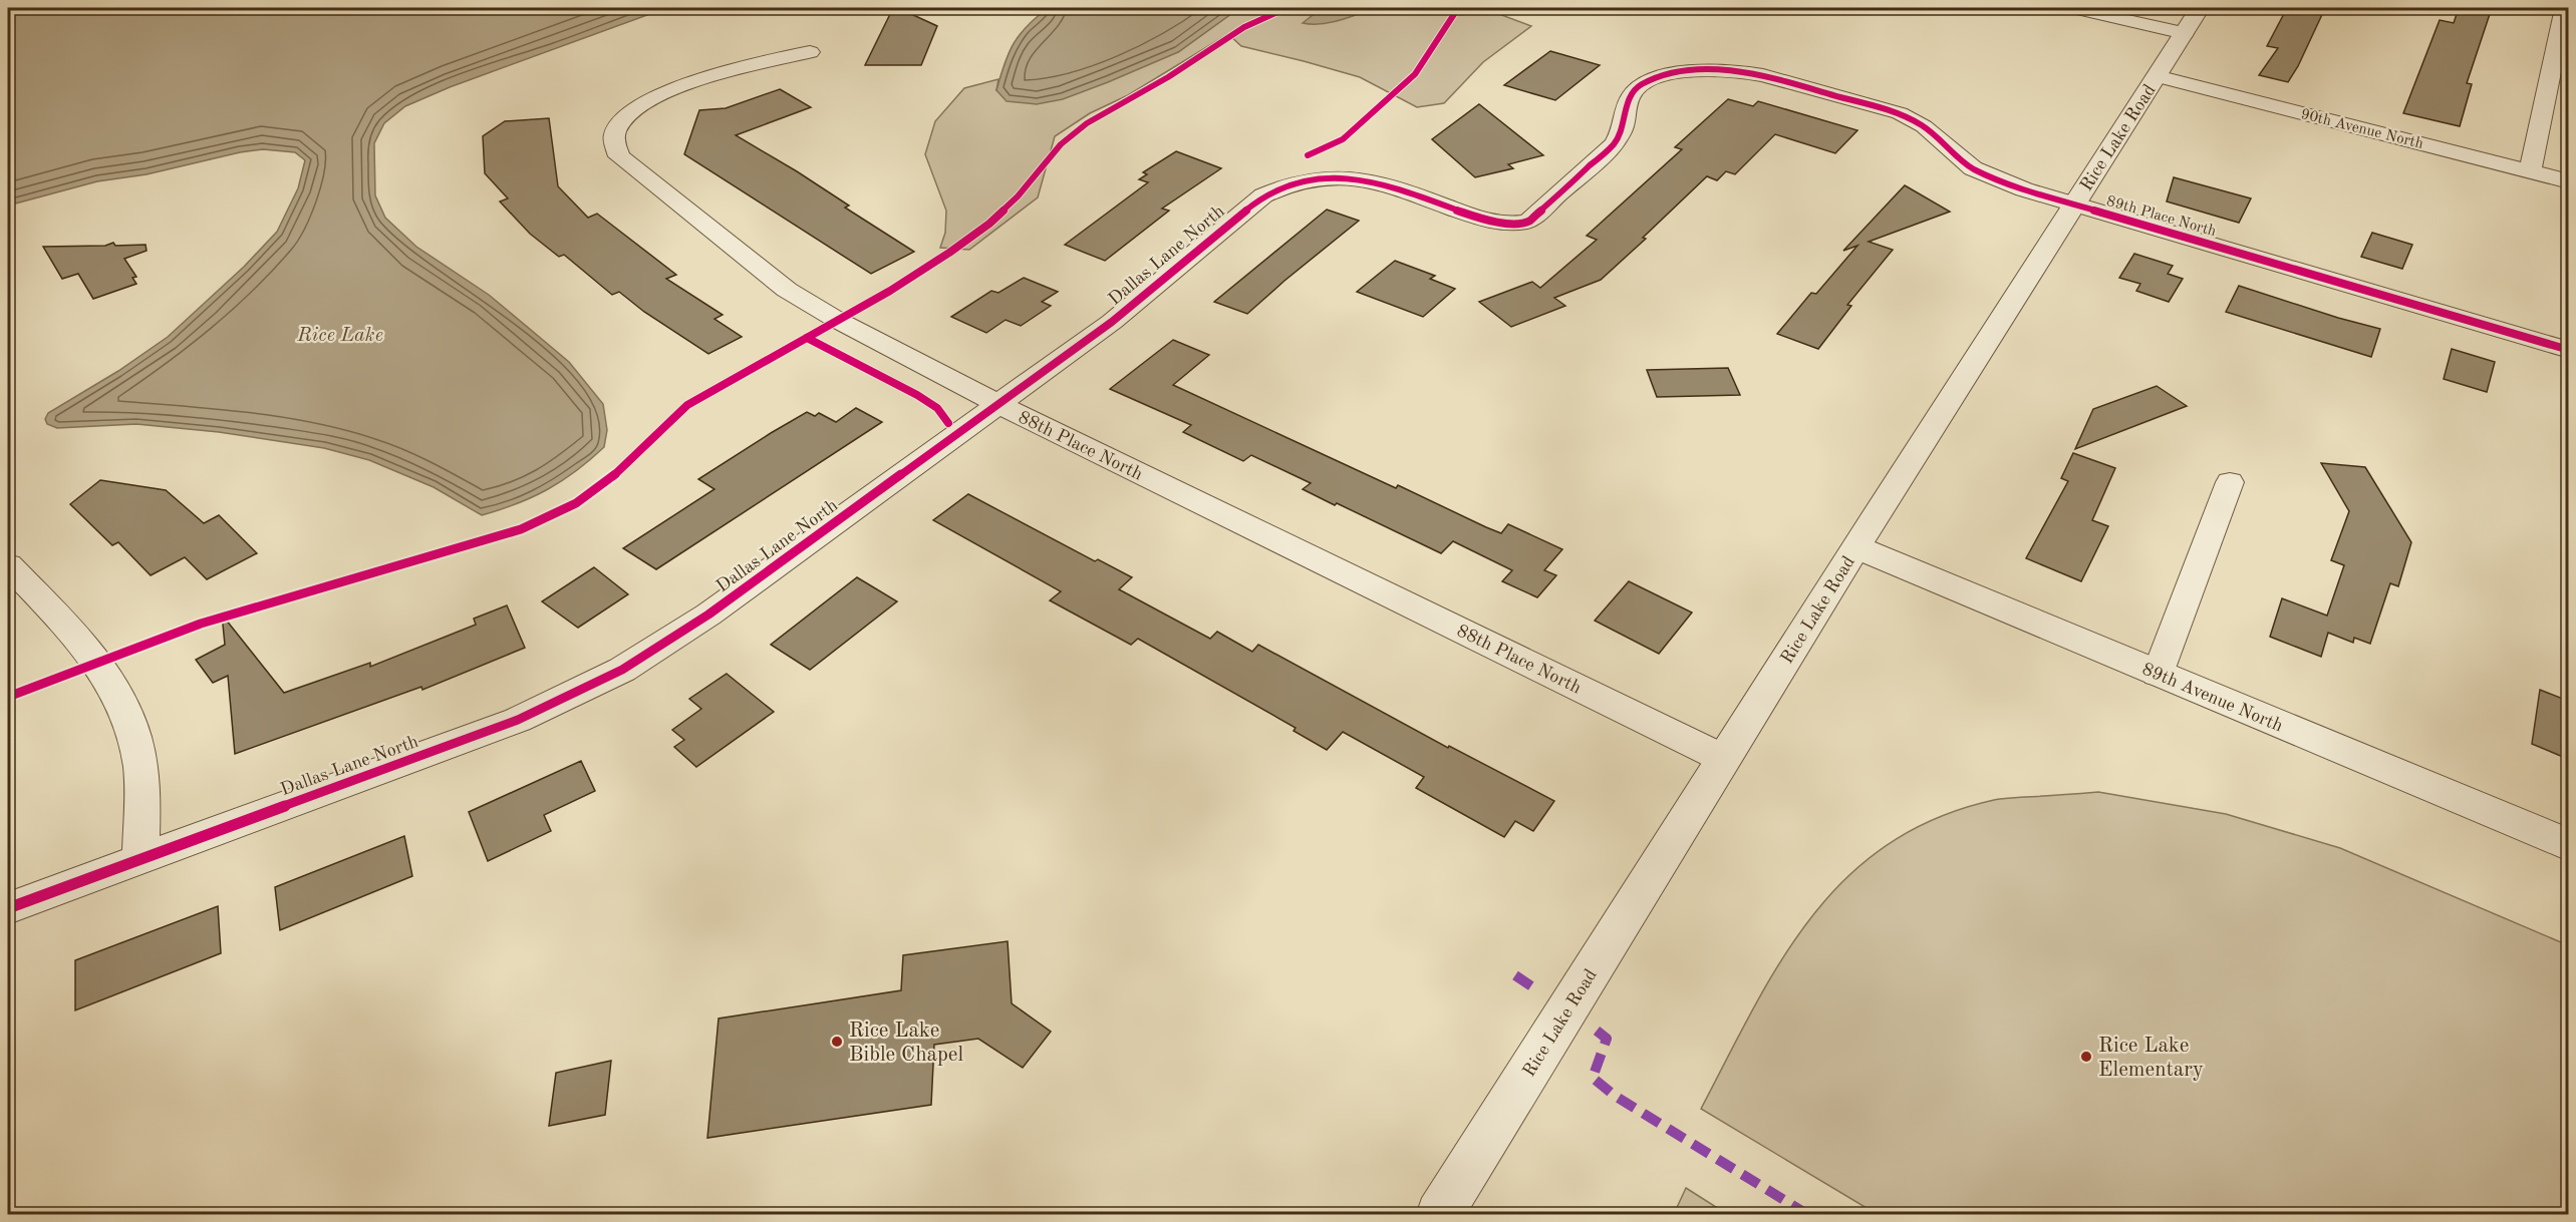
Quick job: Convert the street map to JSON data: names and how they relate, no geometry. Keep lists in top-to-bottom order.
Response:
{
  "streets": {
    "street": [
      "90th Avenue North",
      "Rice Lake Road",
      "89th Place North",
      "Dallas Lane North",
      "88th Place North",
      "89th Avenue North"
    ]
  },
  "crossings": [
    ["90th Avenue North", "Rice Lake Road"],
    ["Rice Lake Road", "89th Place North"],
    ["Rice Lake Road", "88th Place North"],
    ["Rice Lake Road", "89th Avenue North"],
    ["89th Place North", "Dallas Lane North"],
    ["Dallas Lane North", "88th Place North"]
  ],
  "water": ["Rice Lake"],
  "places": ["Rice Lake Bible Chapel", "Rice Lake Elementary"]
}
